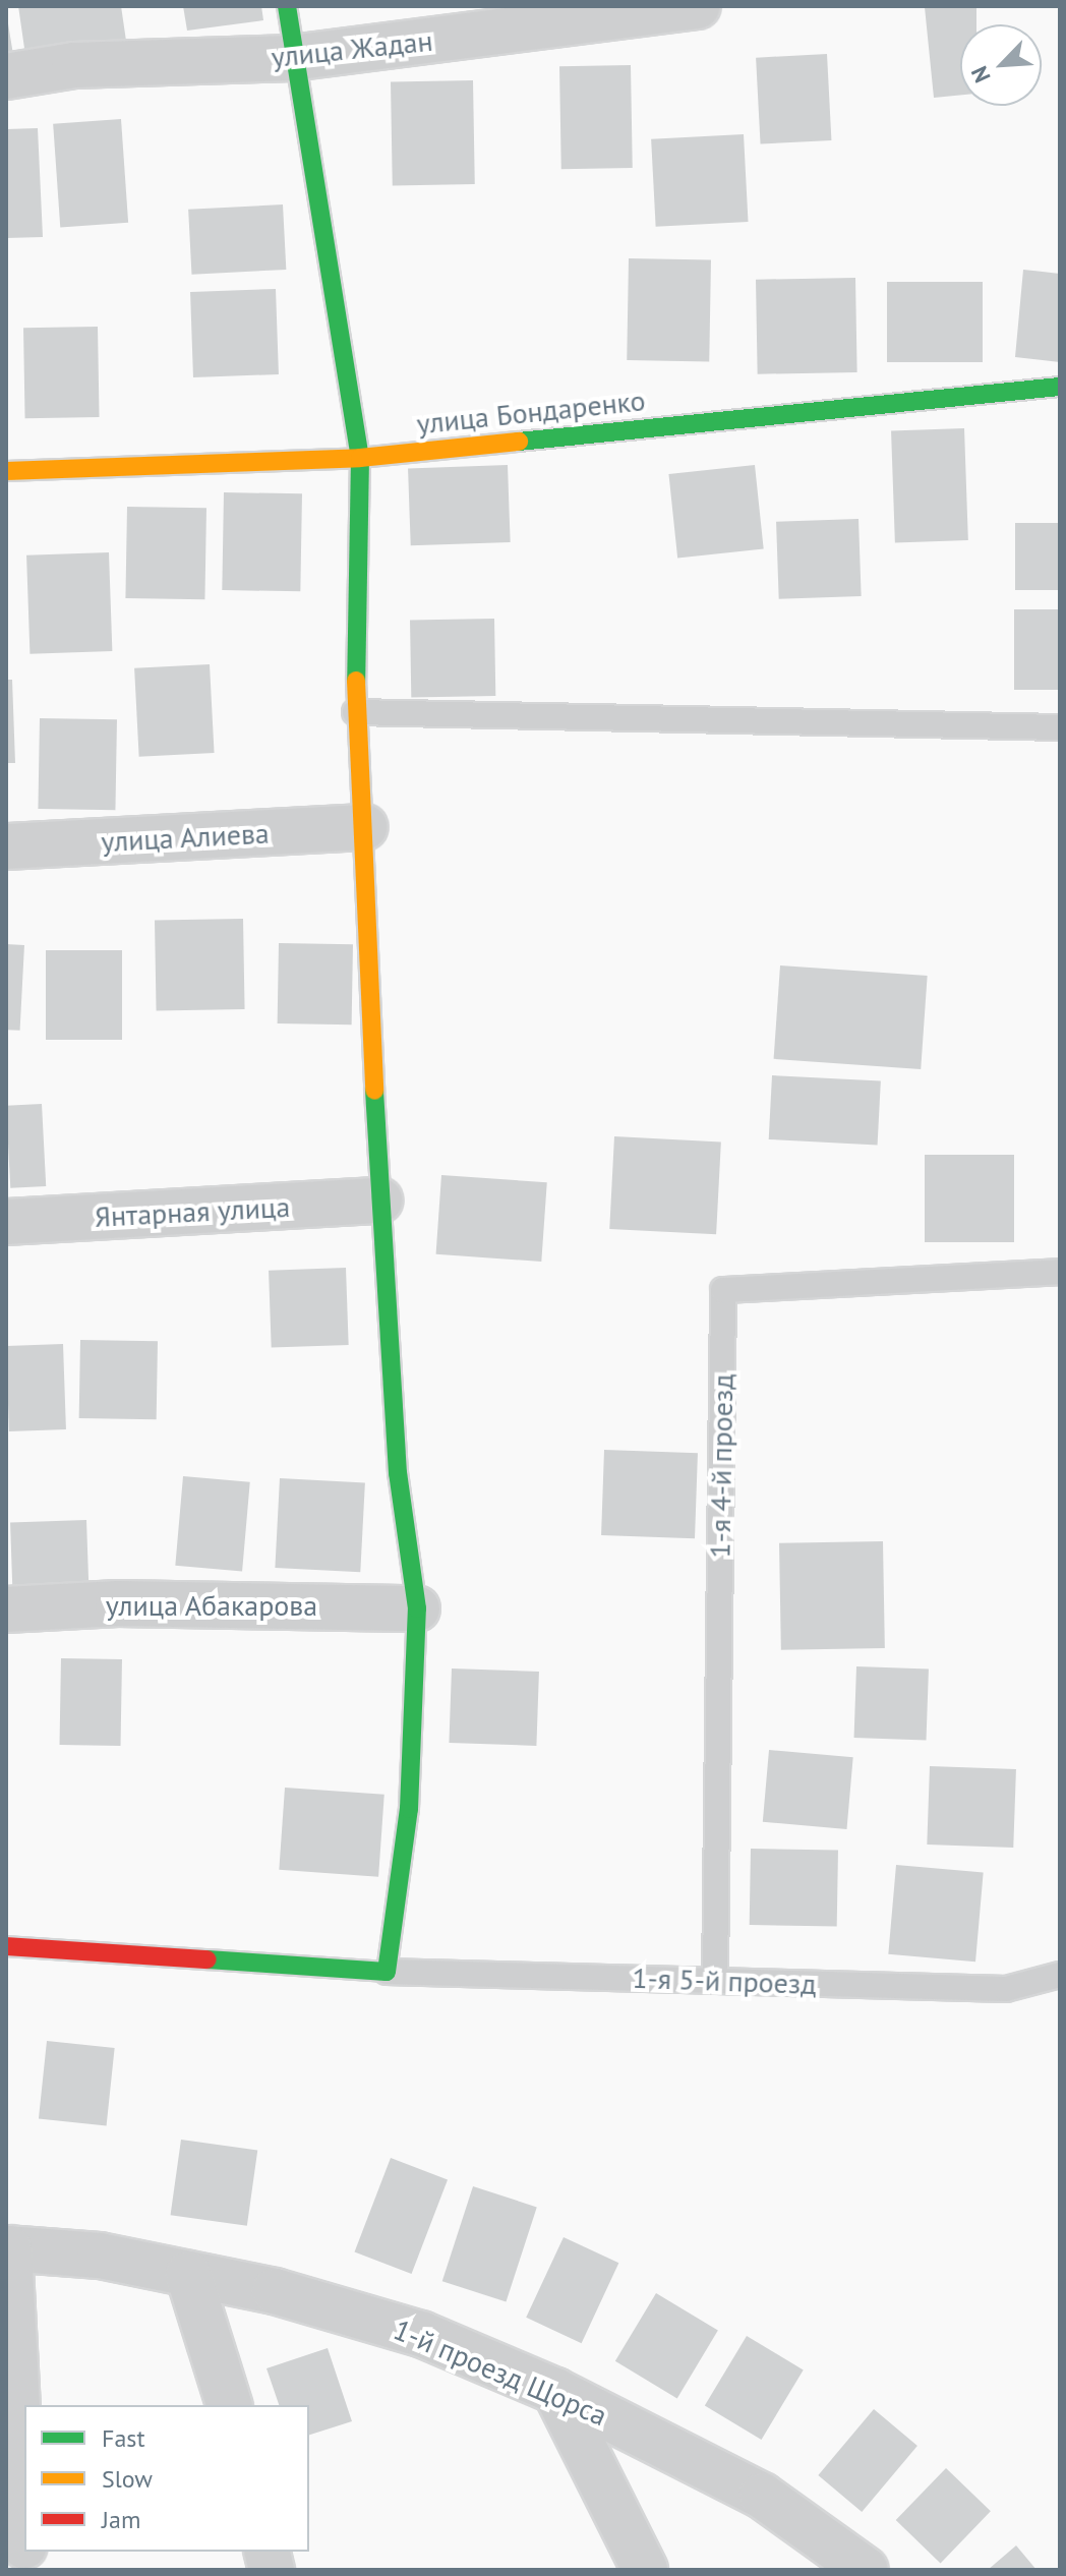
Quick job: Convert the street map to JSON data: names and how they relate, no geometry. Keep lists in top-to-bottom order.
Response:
{
  "streets": {
    "street": [
      "улица Жадан",
      "улица Бондаренко",
      "улица Алиева",
      "Янтарная улица",
      "улица Абакарова",
      "1-й проезд Щорса"
    ],
    "lane": ["1-я 4-й проезд", "1-я 5-й проезд"]
  },
  "crossings": [
    ["1-я 4-й проезд", "1-я 5-й проезд"]
  ],
  "legend": ["Fast", "Slow", "Jam"],
  "north": "bottom left"
}
